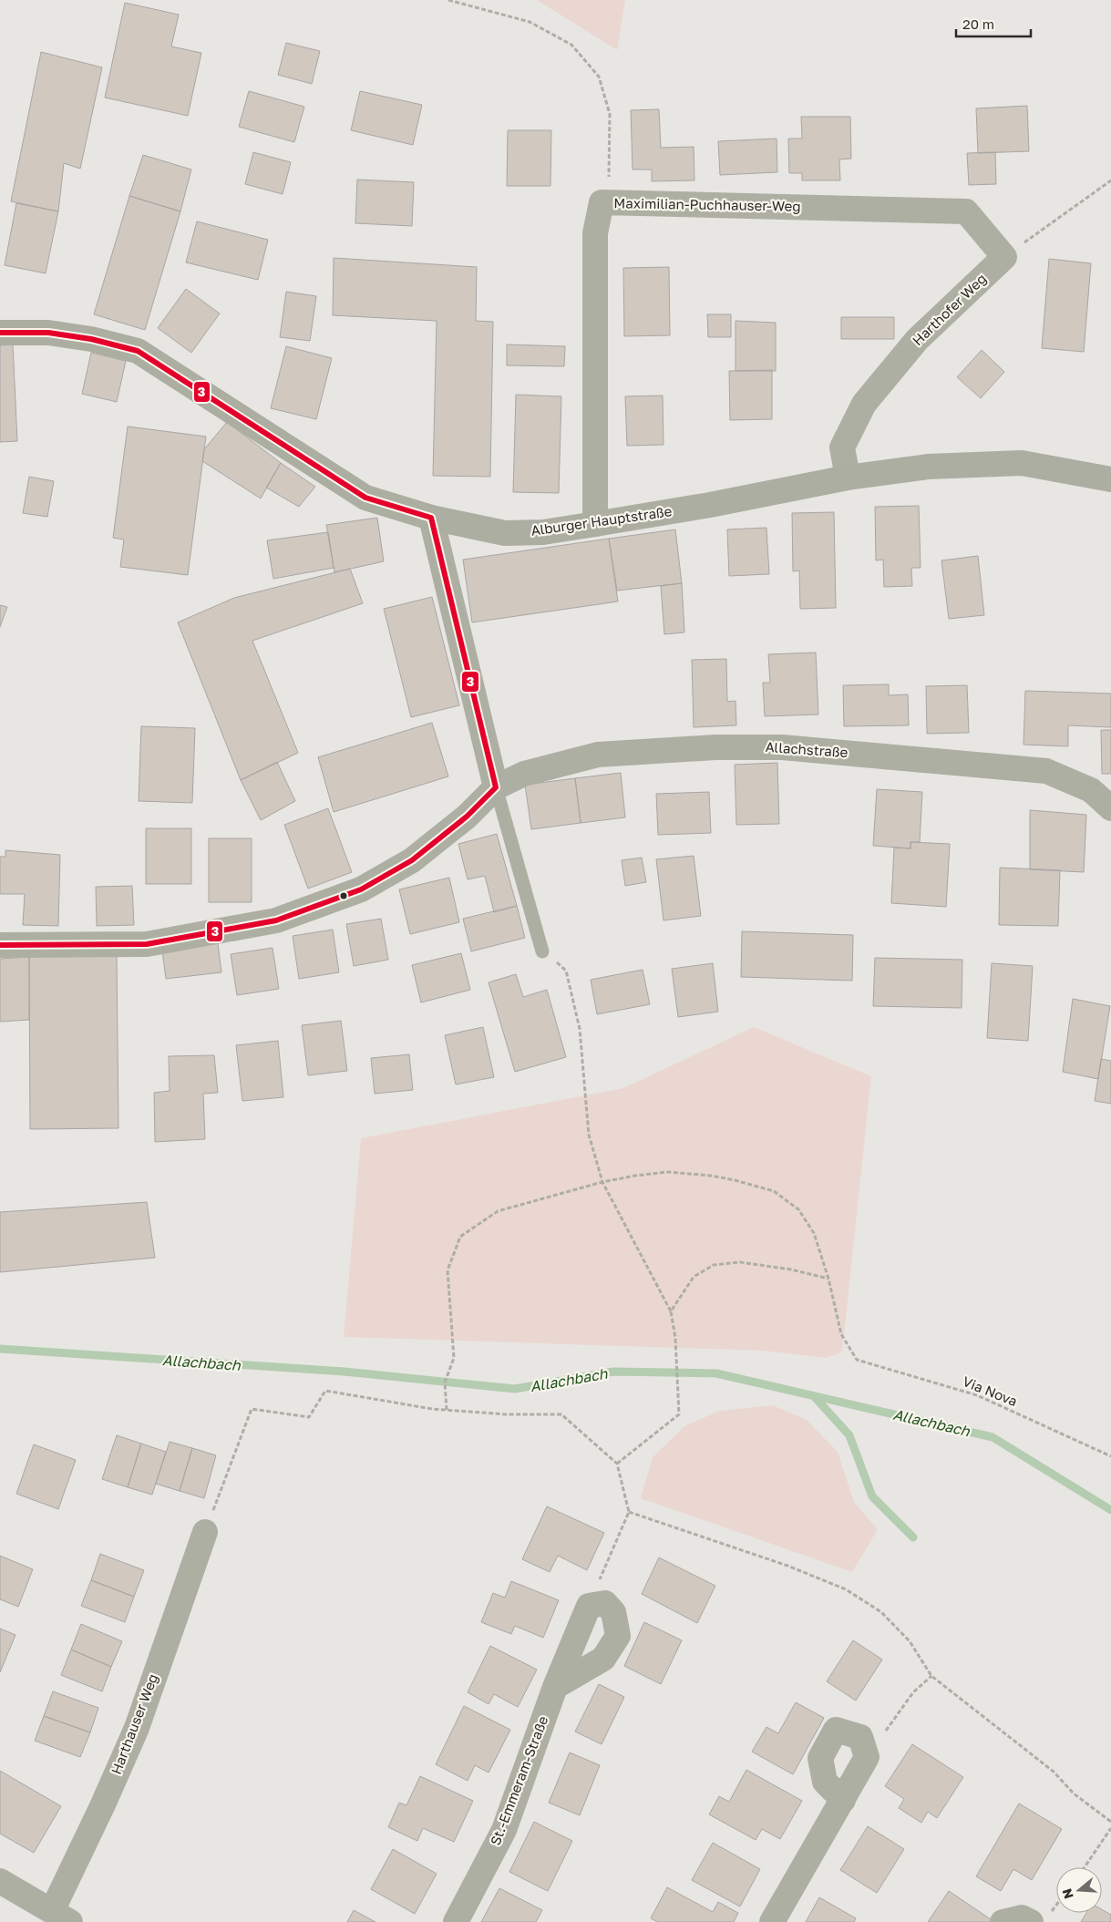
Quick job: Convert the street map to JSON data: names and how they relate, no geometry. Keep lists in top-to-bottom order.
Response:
{
  "streets": {
    "street": [
      "Maximilian-Puchhauser-Weg",
      "Harthofer Weg",
      "Alburger Hauptstraße",
      "Allachstraße",
      "Harthauser Weg",
      "St.-Emmeram-Straße"
    ],
    "path": ["Via Nova"]
  },
  "crossings": [
    ["Maximilian-Puchhauser-Weg", "Harthofer Weg"],
    ["Maximilian-Puchhauser-Weg", "Alburger Hauptstraße"],
    ["Harthofer Weg", "Alburger Hauptstraße"]
  ],
  "water": ["Allachbach"],
  "lines": ["transit line 3"],
  "scale_bar": "20 m",
  "north": "left"
}
